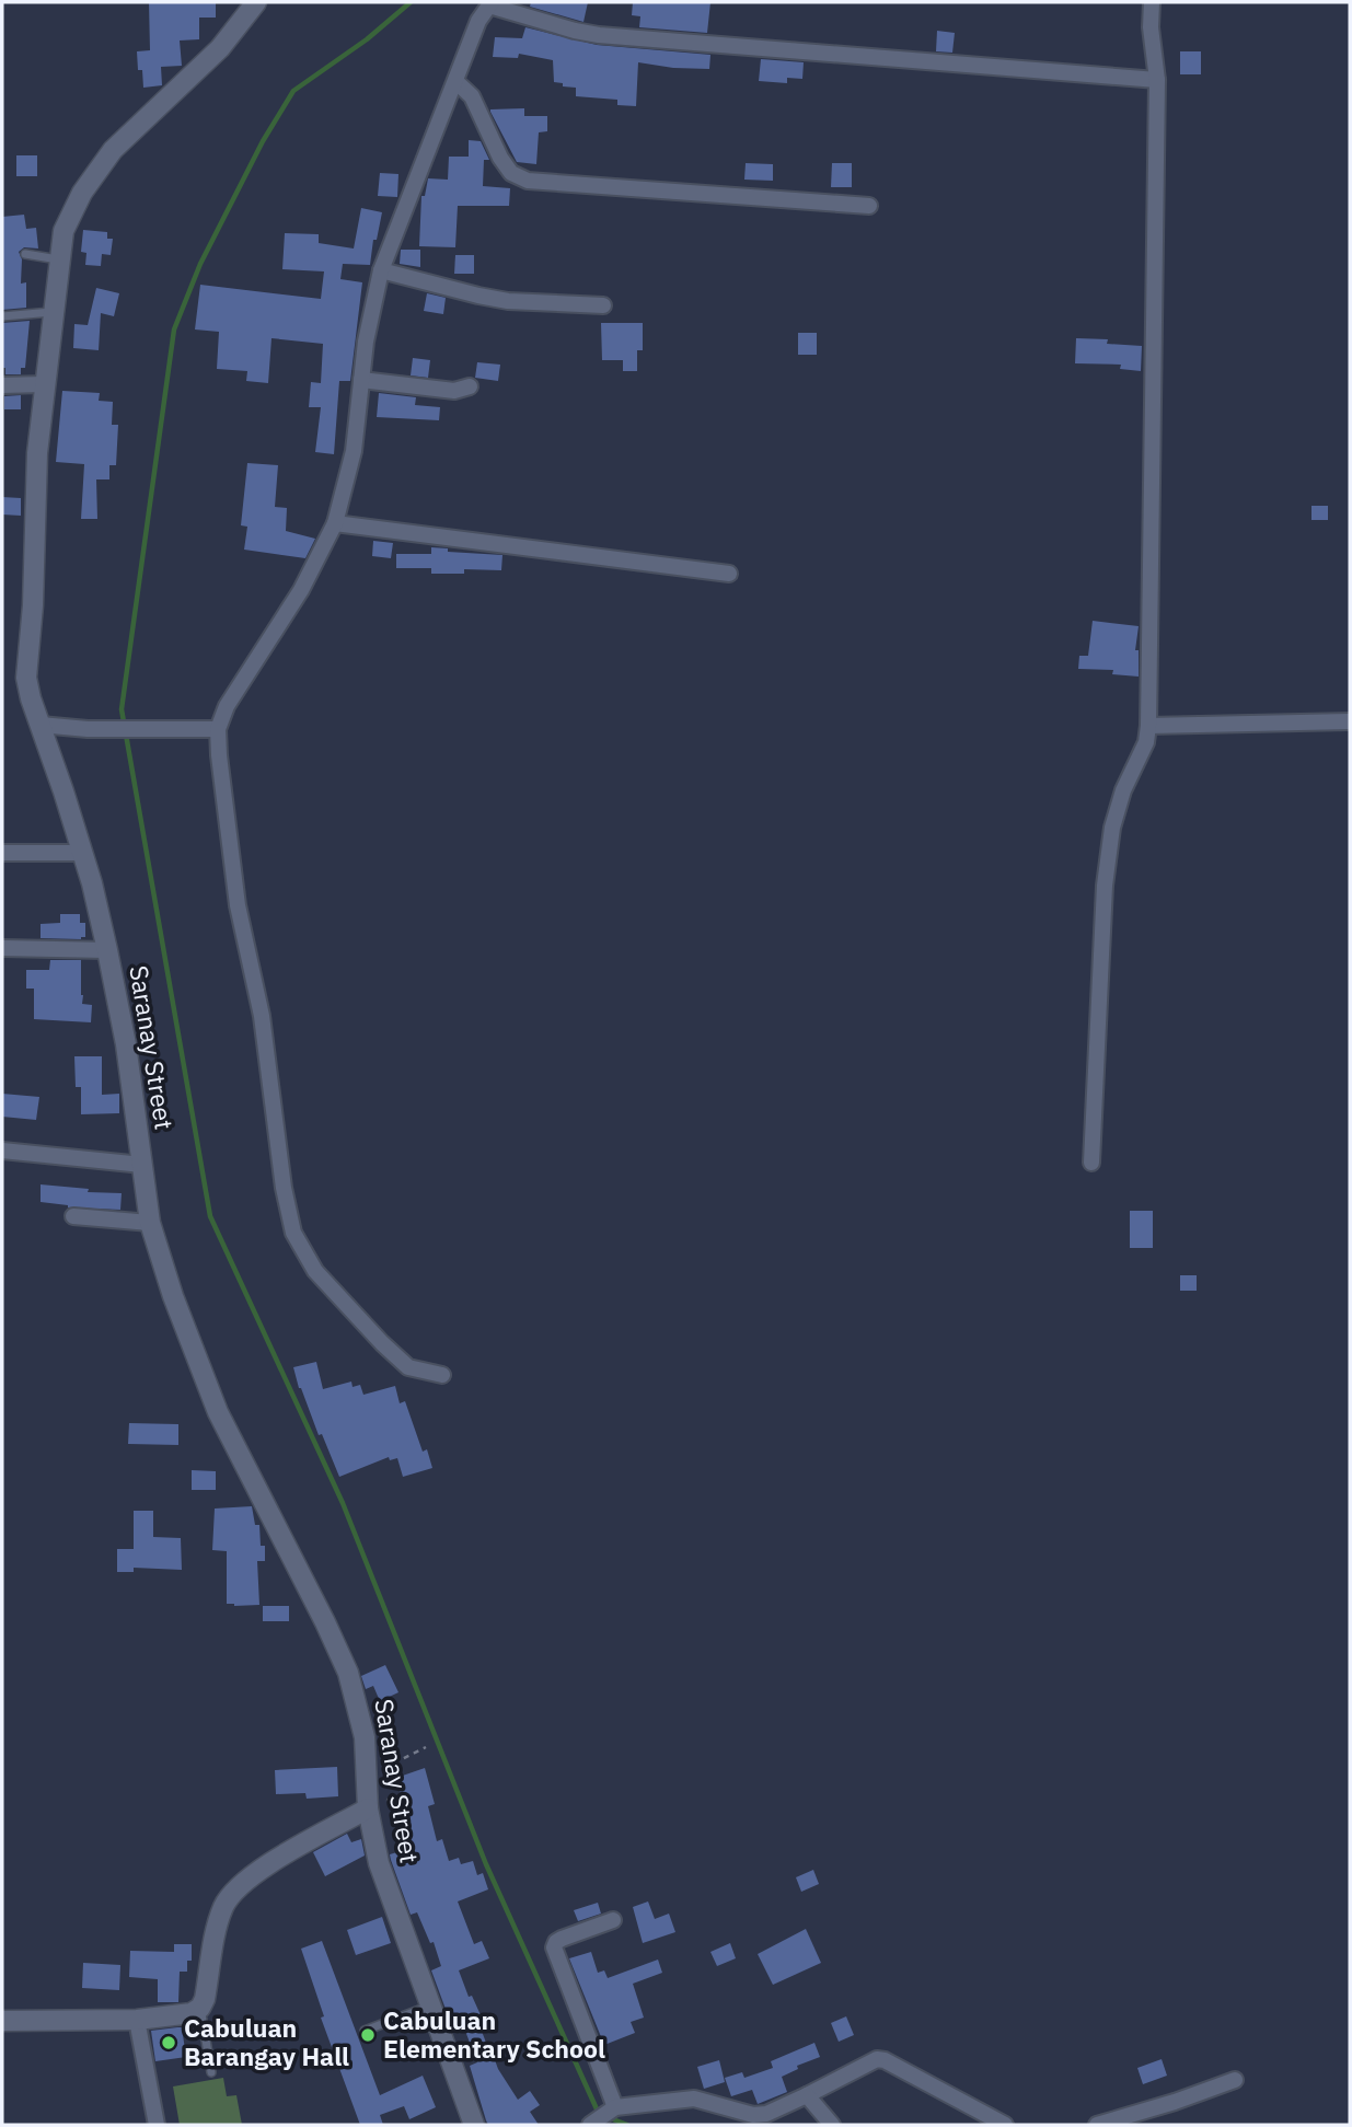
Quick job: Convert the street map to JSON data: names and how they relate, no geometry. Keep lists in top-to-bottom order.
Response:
{
  "streets": {
    "street": ["Saranay Street"]
  },
  "places": ["Cabuluan Elementary School", "Cabuluan Barangay Hall"]
}
